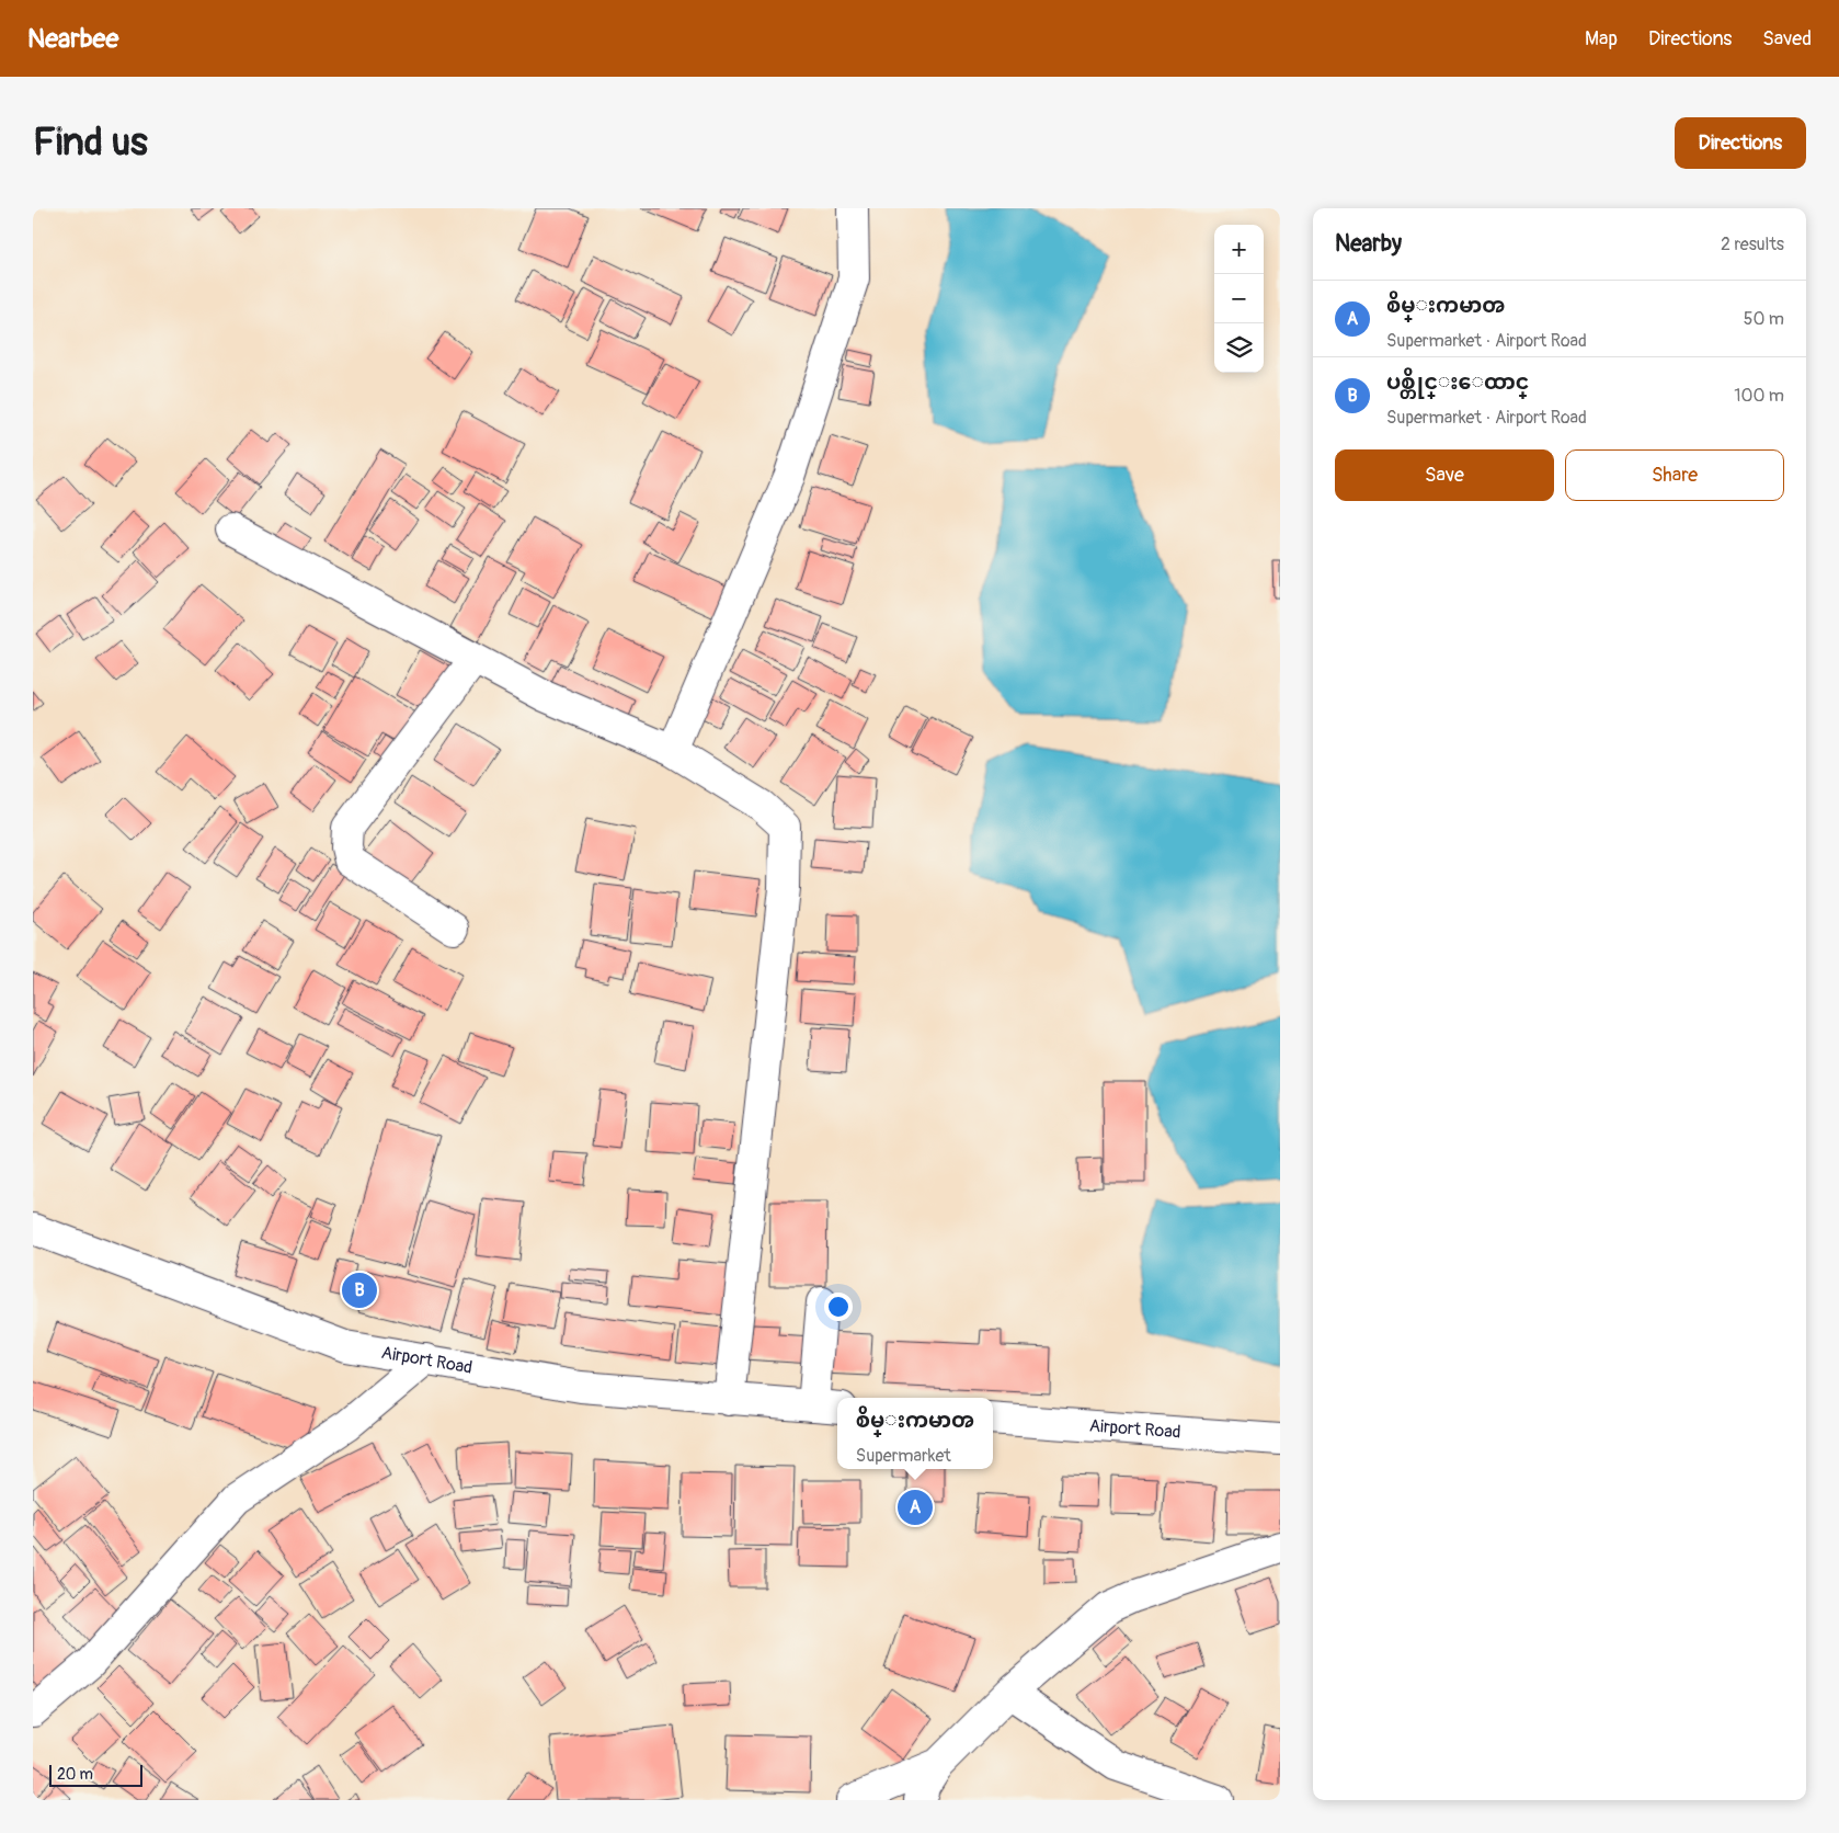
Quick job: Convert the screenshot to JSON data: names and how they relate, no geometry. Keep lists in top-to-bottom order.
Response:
{
  "streets": {
    "street": ["Airport Road"]
  },
  "scale_bar": "20 m",
  "page": {
    "header": "Nearbee",
    "nav": ["Map", "Directions", "Saved"],
    "buttons": [
      "Directions",
      ["Save", "Share"]
    ],
    "title": "Find us",
    "heading": ["Nearby", "2 results"],
    "map_buttons": ["+", "−"],
    "list": [
      {
        "mark": "A",
        "name": "စိမ္းကမာၻ",
        "note": "Supermarket · Airport Road",
        "value": "50 m"
      },
      {
        "mark": "B",
        "name": "ပစ္တိုင္းေထာင္",
        "note": "Supermarket · Airport Road",
        "value": "100 m"
      }
    ],
    "pins": ["B", "A"],
    "popup": ["စိမ္းကမာၻ", "Supermarket"],
    "scale": "20 m"
  }
}
